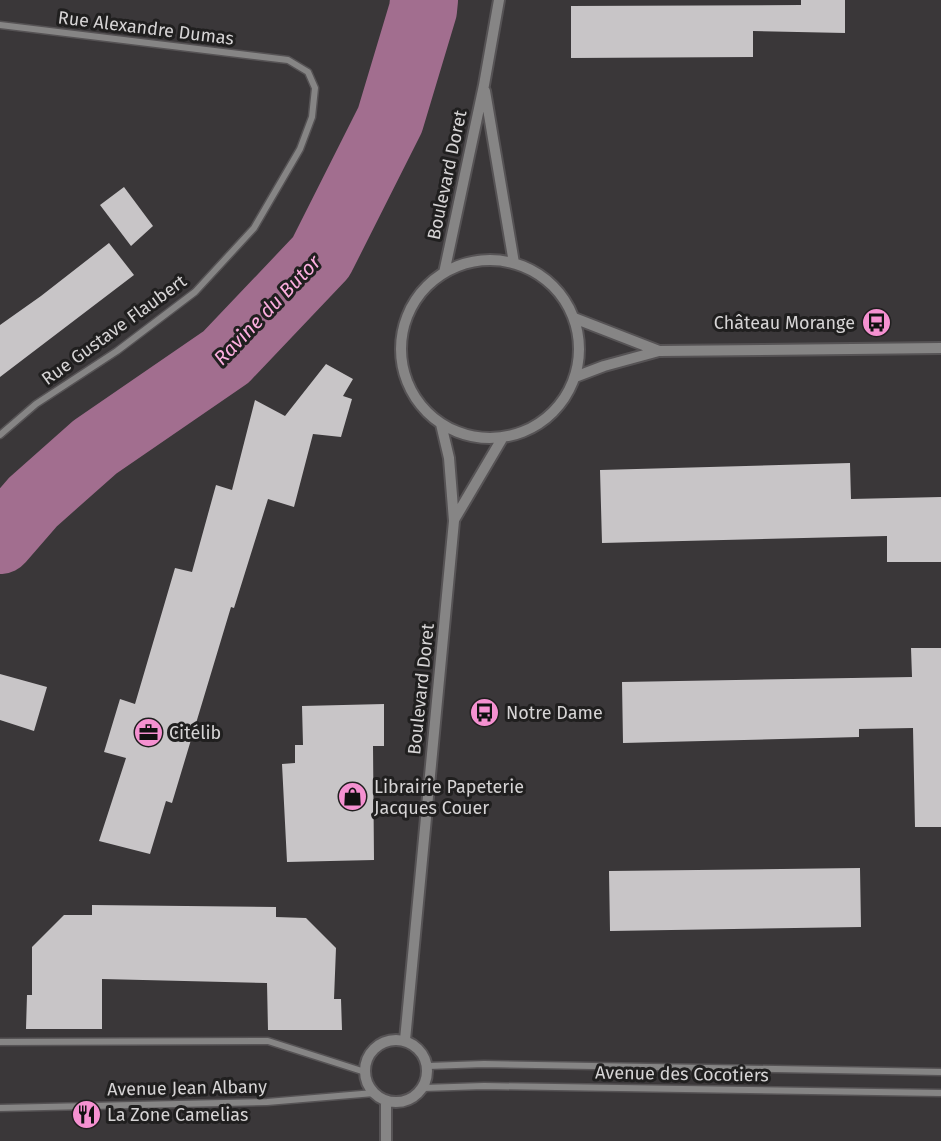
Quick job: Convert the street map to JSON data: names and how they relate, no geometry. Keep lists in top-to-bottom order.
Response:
{
  "streets": {
    "street": [
      "Rue Alexandre Dumas",
      "Boulevard Doret",
      "Rue Gustave Flaubert",
      "Avenue des Cocotiers",
      "Avenue Jean Albany"
    ]
  },
  "crossings": [
    ["Rue Alexandre Dumas", "Rue Gustave Flaubert"],
    ["Boulevard Doret", "Avenue des Cocotiers"],
    ["Boulevard Doret", "Avenue Jean Albany"],
    ["Avenue des Cocotiers", "Avenue Jean Albany"]
  ],
  "water": ["Ravine du Butor"],
  "places": {
    "bus stop": ["Château Morange", "Notre Dame"],
    "office": ["Citélib"],
    "shop": ["Librairie Papeterie Jacques Couer"],
    "restaurant": ["La Zone Camelias"]
  }
}
